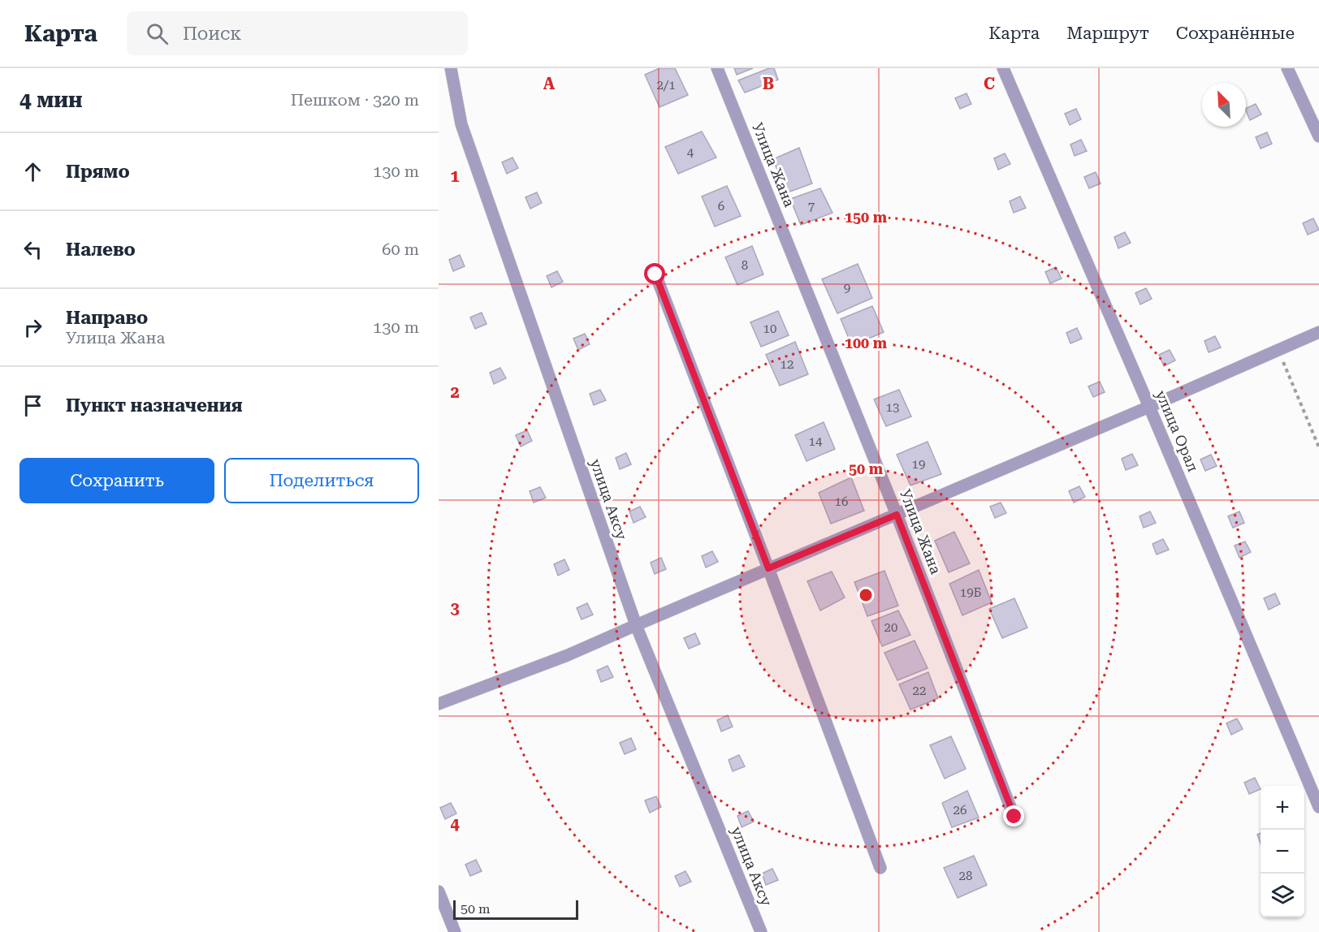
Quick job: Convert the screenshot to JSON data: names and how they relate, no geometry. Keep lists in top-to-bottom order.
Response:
{
  "streets": {
    "street": ["Улица Жана", "улица Орал", "улица Аксу"]
  },
  "house_numbers": [
    "2/1",
    "4",
    "6",
    "7",
    "8",
    "9",
    "10",
    "12",
    "13",
    "14",
    "19",
    "16",
    "19Б",
    "20",
    "22",
    "26",
    "28"
  ],
  "scale_bar": "50 m",
  "north": "top left",
  "page": {
    "header": "Карта",
    "search": "Поиск",
    "nav": ["Карта", "Маршрут", "Сохранённые"],
    "heading": ["4 мин", "Пешком · 320 m"],
    "list": [
      ["Прямо", "130 m"],
      ["Налево", "60 m"],
      ["Направо", "Улица Жана", "130 m"],
      "Пункт назначения"
    ],
    "buttons": ["Сохранить", "Поделиться"],
    "map_buttons": ["+", "−"],
    "scale": "50 m"
  },
  "grid": {
    "columns": ["A", "B", "C"],
    "rows": [
      "1",
      "2",
      "3",
      "4"
    ]
  },
  "rings": ["150 m", "100 m", "50 m"]
}
